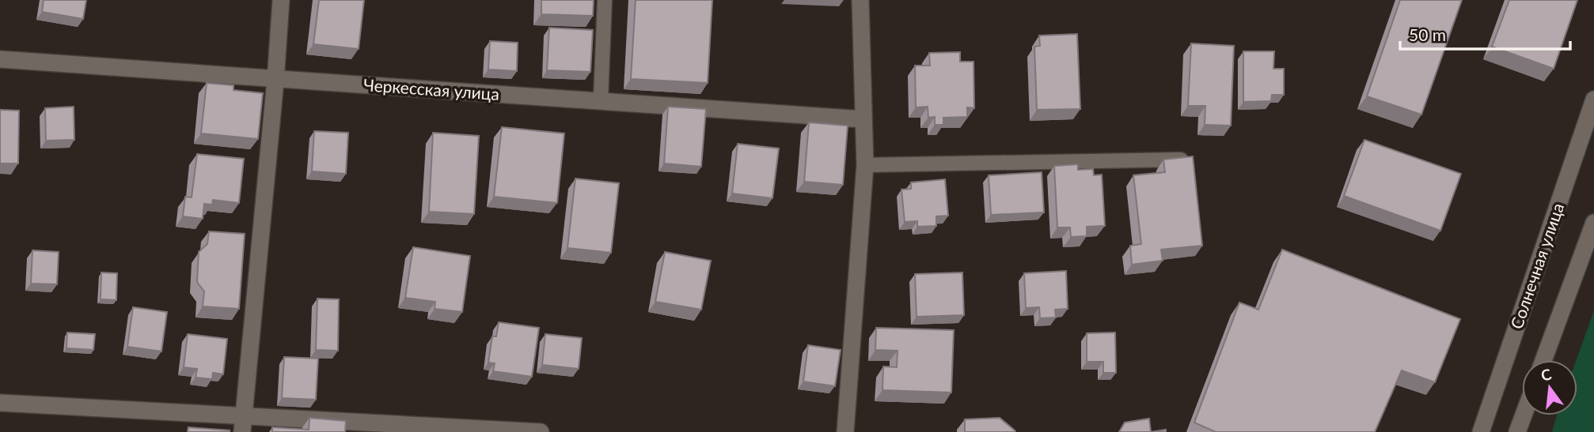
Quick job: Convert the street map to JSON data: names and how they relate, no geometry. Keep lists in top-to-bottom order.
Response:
{
  "streets": {
    "street": ["Черкесская улица", "Солнечная улица"]
  },
  "scale_bar": "50 m",
  "north": "top"
}
